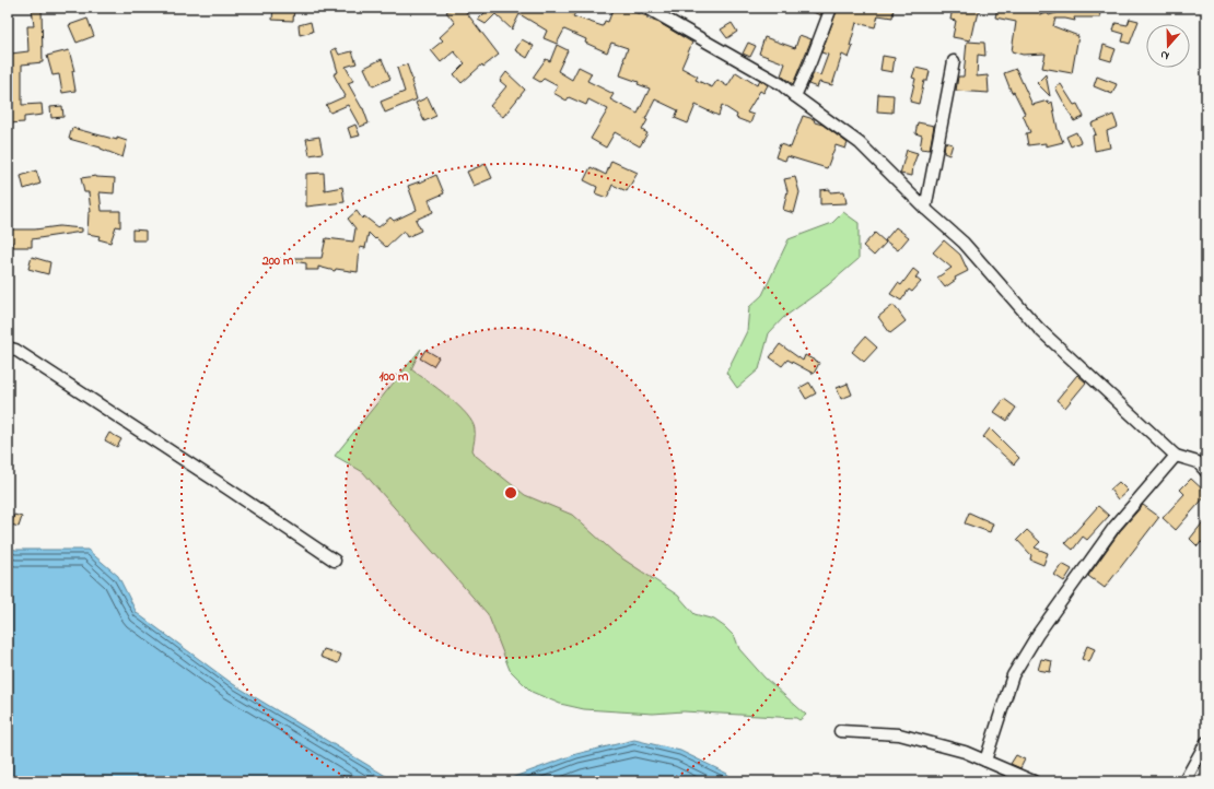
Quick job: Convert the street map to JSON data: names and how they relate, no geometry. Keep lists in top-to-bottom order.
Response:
{
  "north": "bottom",
  "rings": ["200 m", "100 m"]
}
